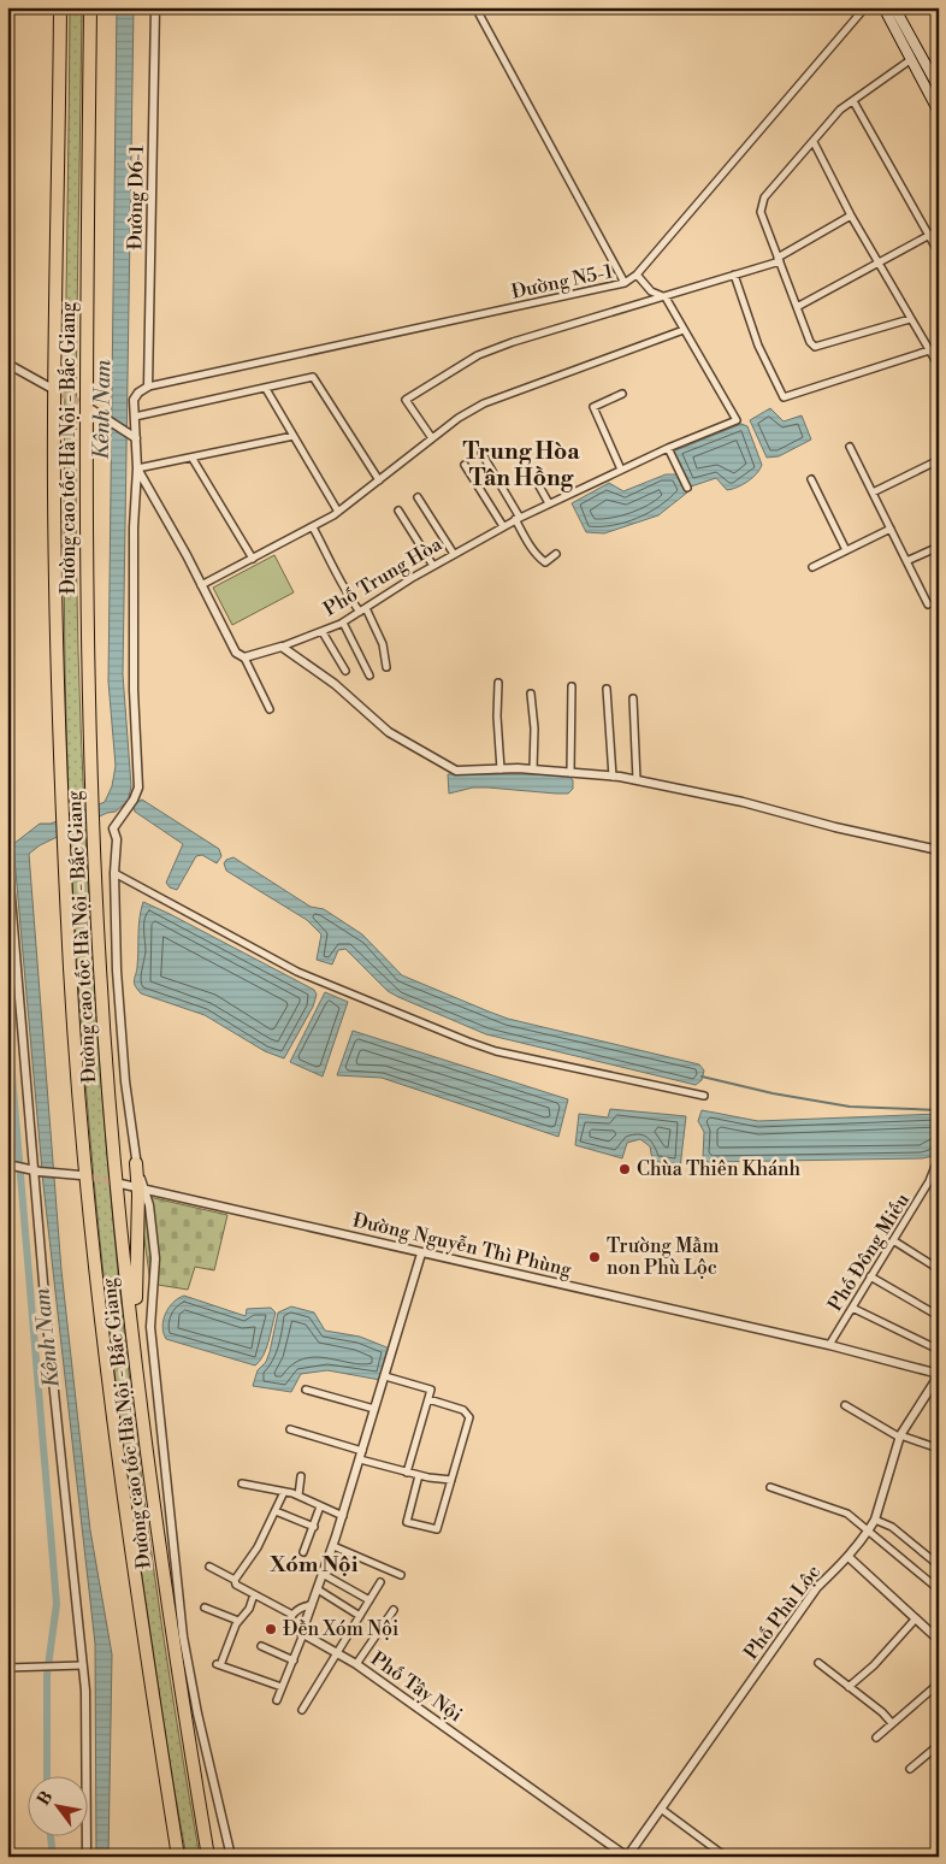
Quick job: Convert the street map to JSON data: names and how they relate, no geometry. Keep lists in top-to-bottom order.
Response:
{
  "streets": {
    "highway": ["Đường cao tốc Hà Nội - Bắc Giang"],
    "street": [
      "Đường D6-1",
      "Đường N5-1",
      "Phố Trung Hòa",
      "Đường Nguyễn Thì Phùng",
      "Phố Đông Miếu",
      "Phố Phù Lộc",
      "Phố Tây Nội"
    ]
  },
  "crossings": [
    ["Đường D6-1", "Đường N5-1"],
    ["Đường Nguyễn Thì Phùng", "Phố Đông Miếu"],
    ["Đường Nguyễn Thì Phùng", "Phố Phù Lộc"],
    ["Phố Phù Lộc", "Phố Tây Nội"]
  ],
  "districts": ["Trung Hòa Tân Hồng", "Xóm Nội"],
  "water": ["Kênh Nam"],
  "places": ["Chùa Thiên Khánh", "Trường Mầm non Phù Lộc", "Đền Xóm Nội"],
  "north": "top left"
}
